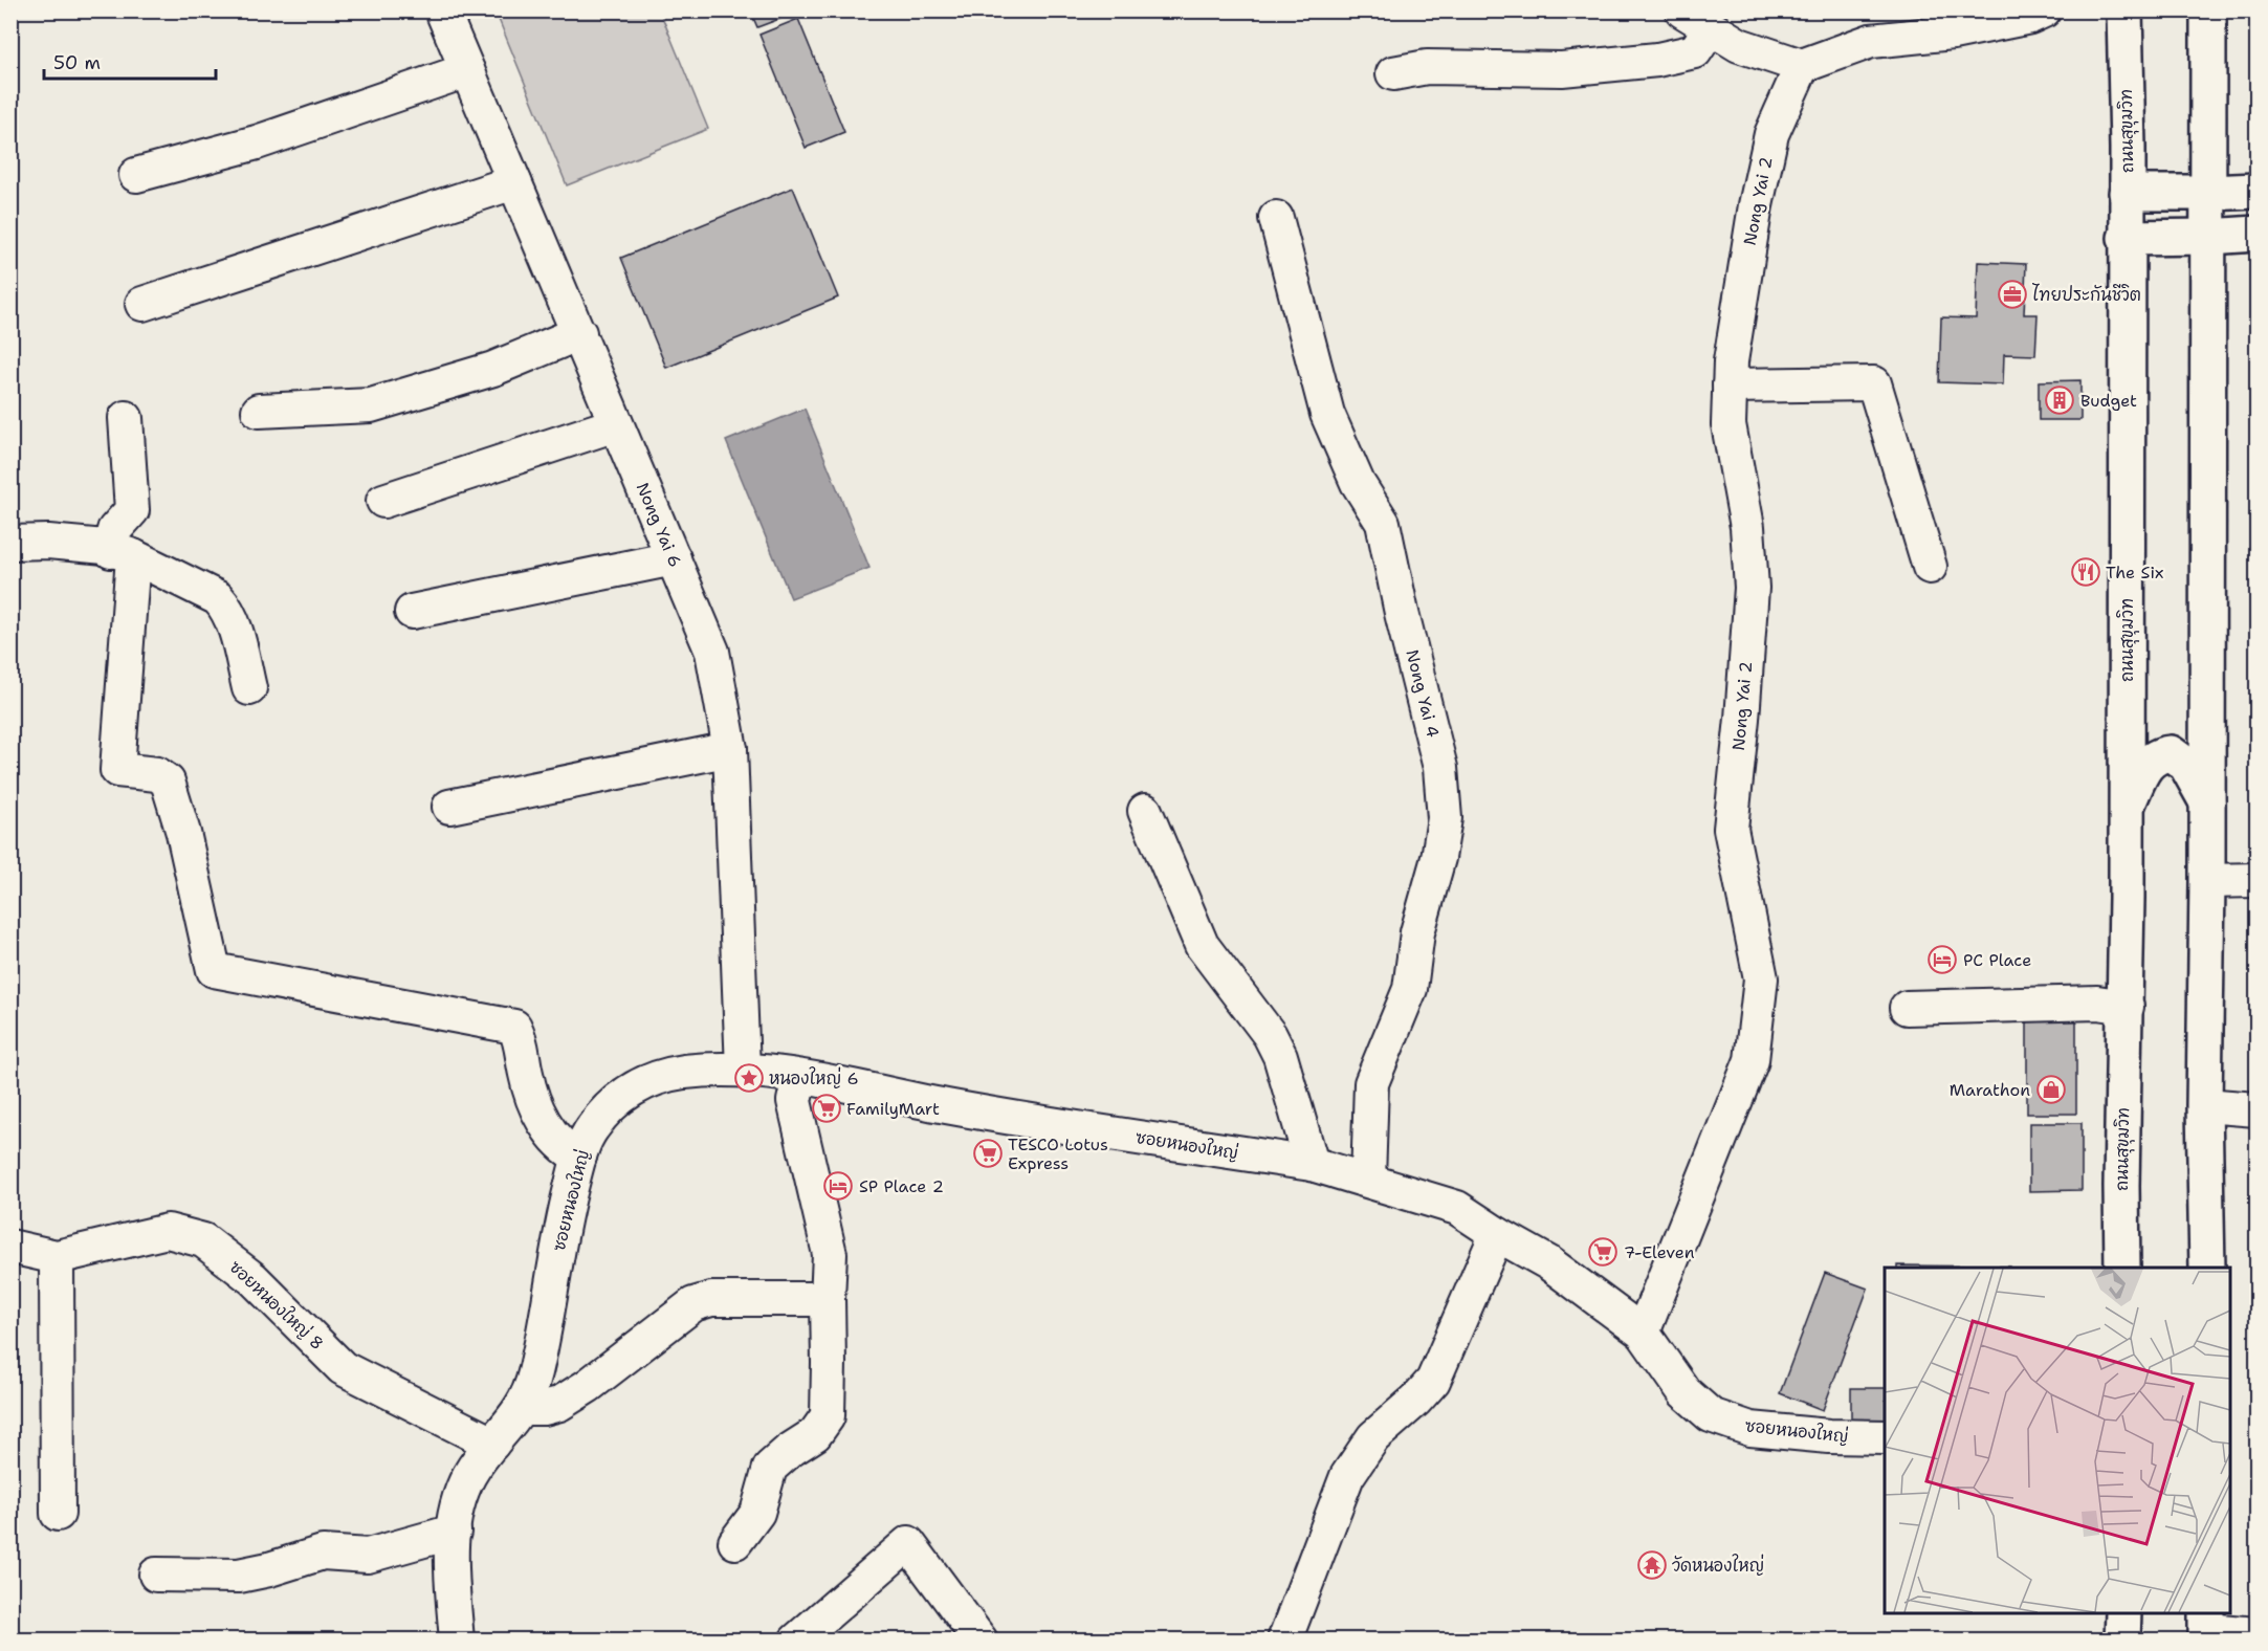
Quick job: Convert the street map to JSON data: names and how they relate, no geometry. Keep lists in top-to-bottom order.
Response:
{
  "streets": {
    "main road": ["ถนนสุขุมวิท"],
    "street": [
      "Nong Yai 2",
      "Nong Yai 6",
      "Nong Yai 4",
      "ซอยหนองใหญ่",
      "ซอยหนองใหญ่ 8"
    ]
  },
  "crossings": [
    ["Nong Yai 2", "ซอยหนองใหญ่"],
    ["Nong Yai 6", "ซอยหนองใหญ่"],
    ["Nong Yai 4", "ซอยหนองใหญ่"],
    ["ซอยหนองใหญ่", "ซอยหนองใหญ่ 8"]
  ],
  "places": {
    "office": ["ไทยประกันชีวิต"],
    "building": ["Budget"],
    "restaurant": ["The Six"],
    "hotel": ["PC Place", "SP Place 2"],
    "place": ["หนองใหญ่ 6"],
    "shop": ["Marathon"],
    "supermarket": ["FamilyMart", "TESCO Lotus Express", "7-Eleven"],
    "temple": ["วัดหนองใหญ่"]
  },
  "scale_bar": "50 m"
}
